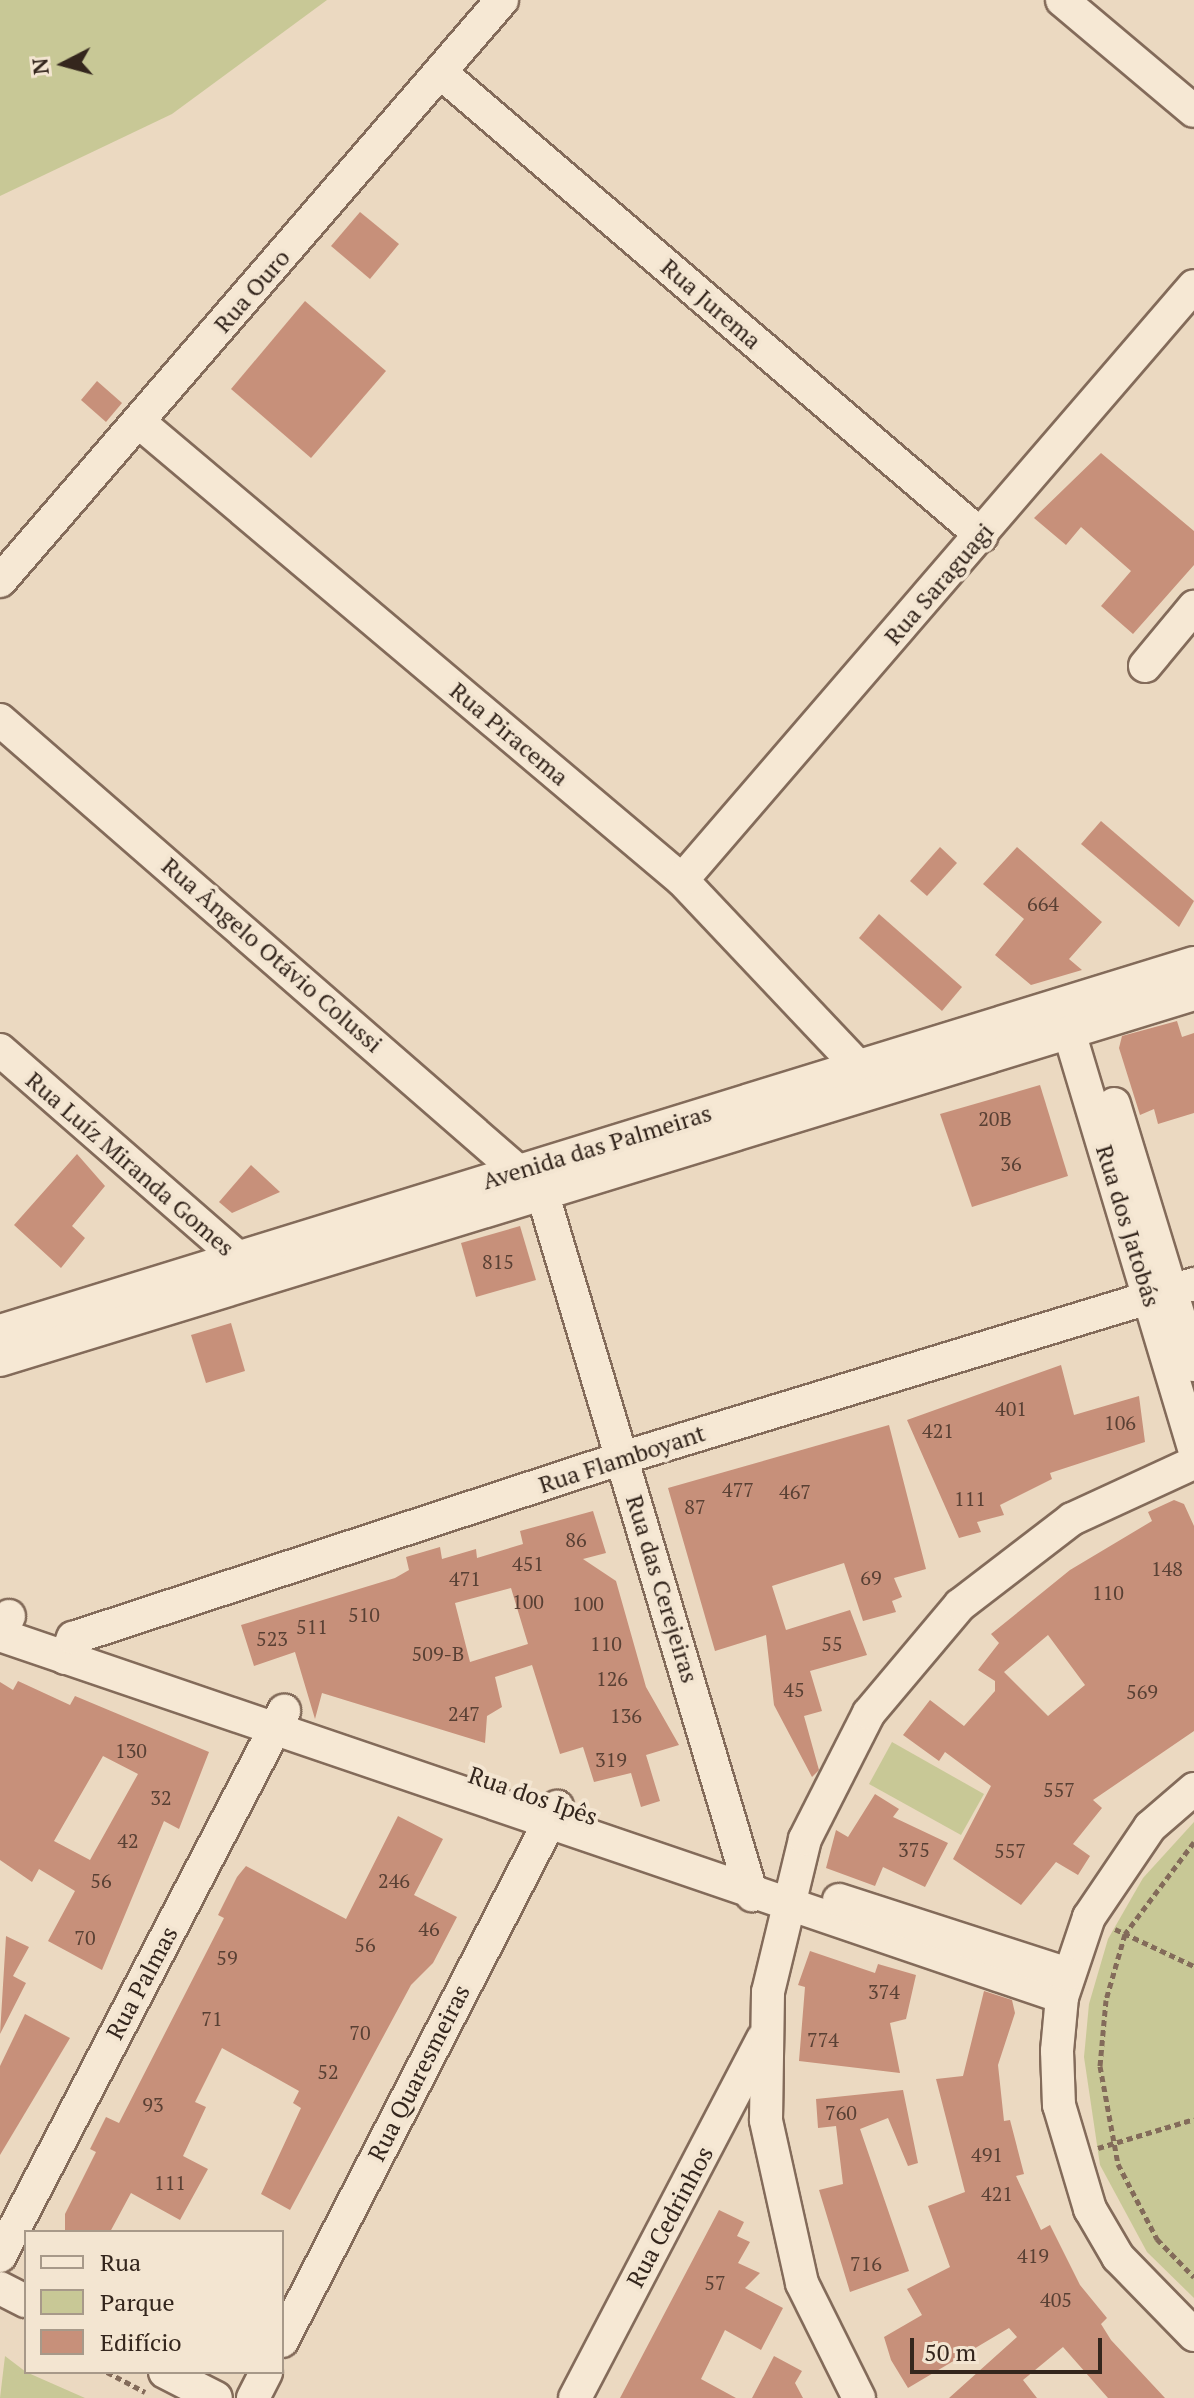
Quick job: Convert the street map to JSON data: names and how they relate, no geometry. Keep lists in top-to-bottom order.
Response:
{
  "streets": {
    "street": [
      "Rua Ouro",
      "Rua Jurema",
      "Rua Saraguagi",
      "Rua Piracema",
      "Rua Ângelo Otávio Colussi",
      "Avenida das Palmeiras",
      "Rua Luíz Miranda Gomes",
      "Rua dos Jatobás",
      "Rua Flamboyant",
      "Rua das Cerejeiras",
      "Rua dos Ipês",
      "Rua Palmas",
      "Rua Quaresmeiras",
      "Rua Cedrinhos"
    ]
  },
  "crossings": [
    ["Rua Ouro", "Rua Jurema"],
    ["Rua Ouro", "Rua Piracema"],
    ["Rua Jurema", "Rua Saraguagi"],
    ["Rua Saraguagi", "Rua Piracema"],
    ["Rua Piracema", "Avenida das Palmeiras"],
    ["Rua Ângelo Otávio Colussi", "Avenida das Palmeiras"],
    ["Rua Ângelo Otávio Colussi", "Rua das Cerejeiras"],
    ["Avenida das Palmeiras", "Rua Luíz Miranda Gomes"],
    ["Avenida das Palmeiras", "Rua dos Jatobás"],
    ["Avenida das Palmeiras", "Rua das Cerejeiras"],
    ["Rua dos Jatobás", "Rua Flamboyant"],
    ["Rua Flamboyant", "Rua das Cerejeiras"],
    ["Rua Flamboyant", "Rua dos Ipês"],
    ["Rua das Cerejeiras", "Rua dos Ipês"],
    ["Rua dos Ipês", "Rua Palmas"],
    ["Rua dos Ipês", "Rua Quaresmeiras"]
  ],
  "house_numbers": [
    "664",
    "20B",
    "36",
    "815",
    "401",
    "106",
    "421",
    "477",
    "467",
    "111",
    "87",
    "86",
    "451",
    "148",
    "69",
    "471",
    "110",
    "100",
    "100",
    "510",
    "511",
    "523",
    "110",
    "55",
    "509-B",
    "126",
    "45",
    "569",
    "247",
    "136",
    "130",
    "319",
    "557",
    "32",
    "42",
    "375",
    "557",
    "56",
    "246",
    "46",
    "70",
    "56",
    "59",
    "374",
    "71",
    "70",
    "774",
    "52",
    "93",
    "760",
    "491",
    "111",
    "421",
    "419",
    "716",
    "57",
    "405"
  ],
  "legend": ["Rua", "Parque", "Edifício"],
  "scale_bar": "50 m",
  "north": "left"
}
